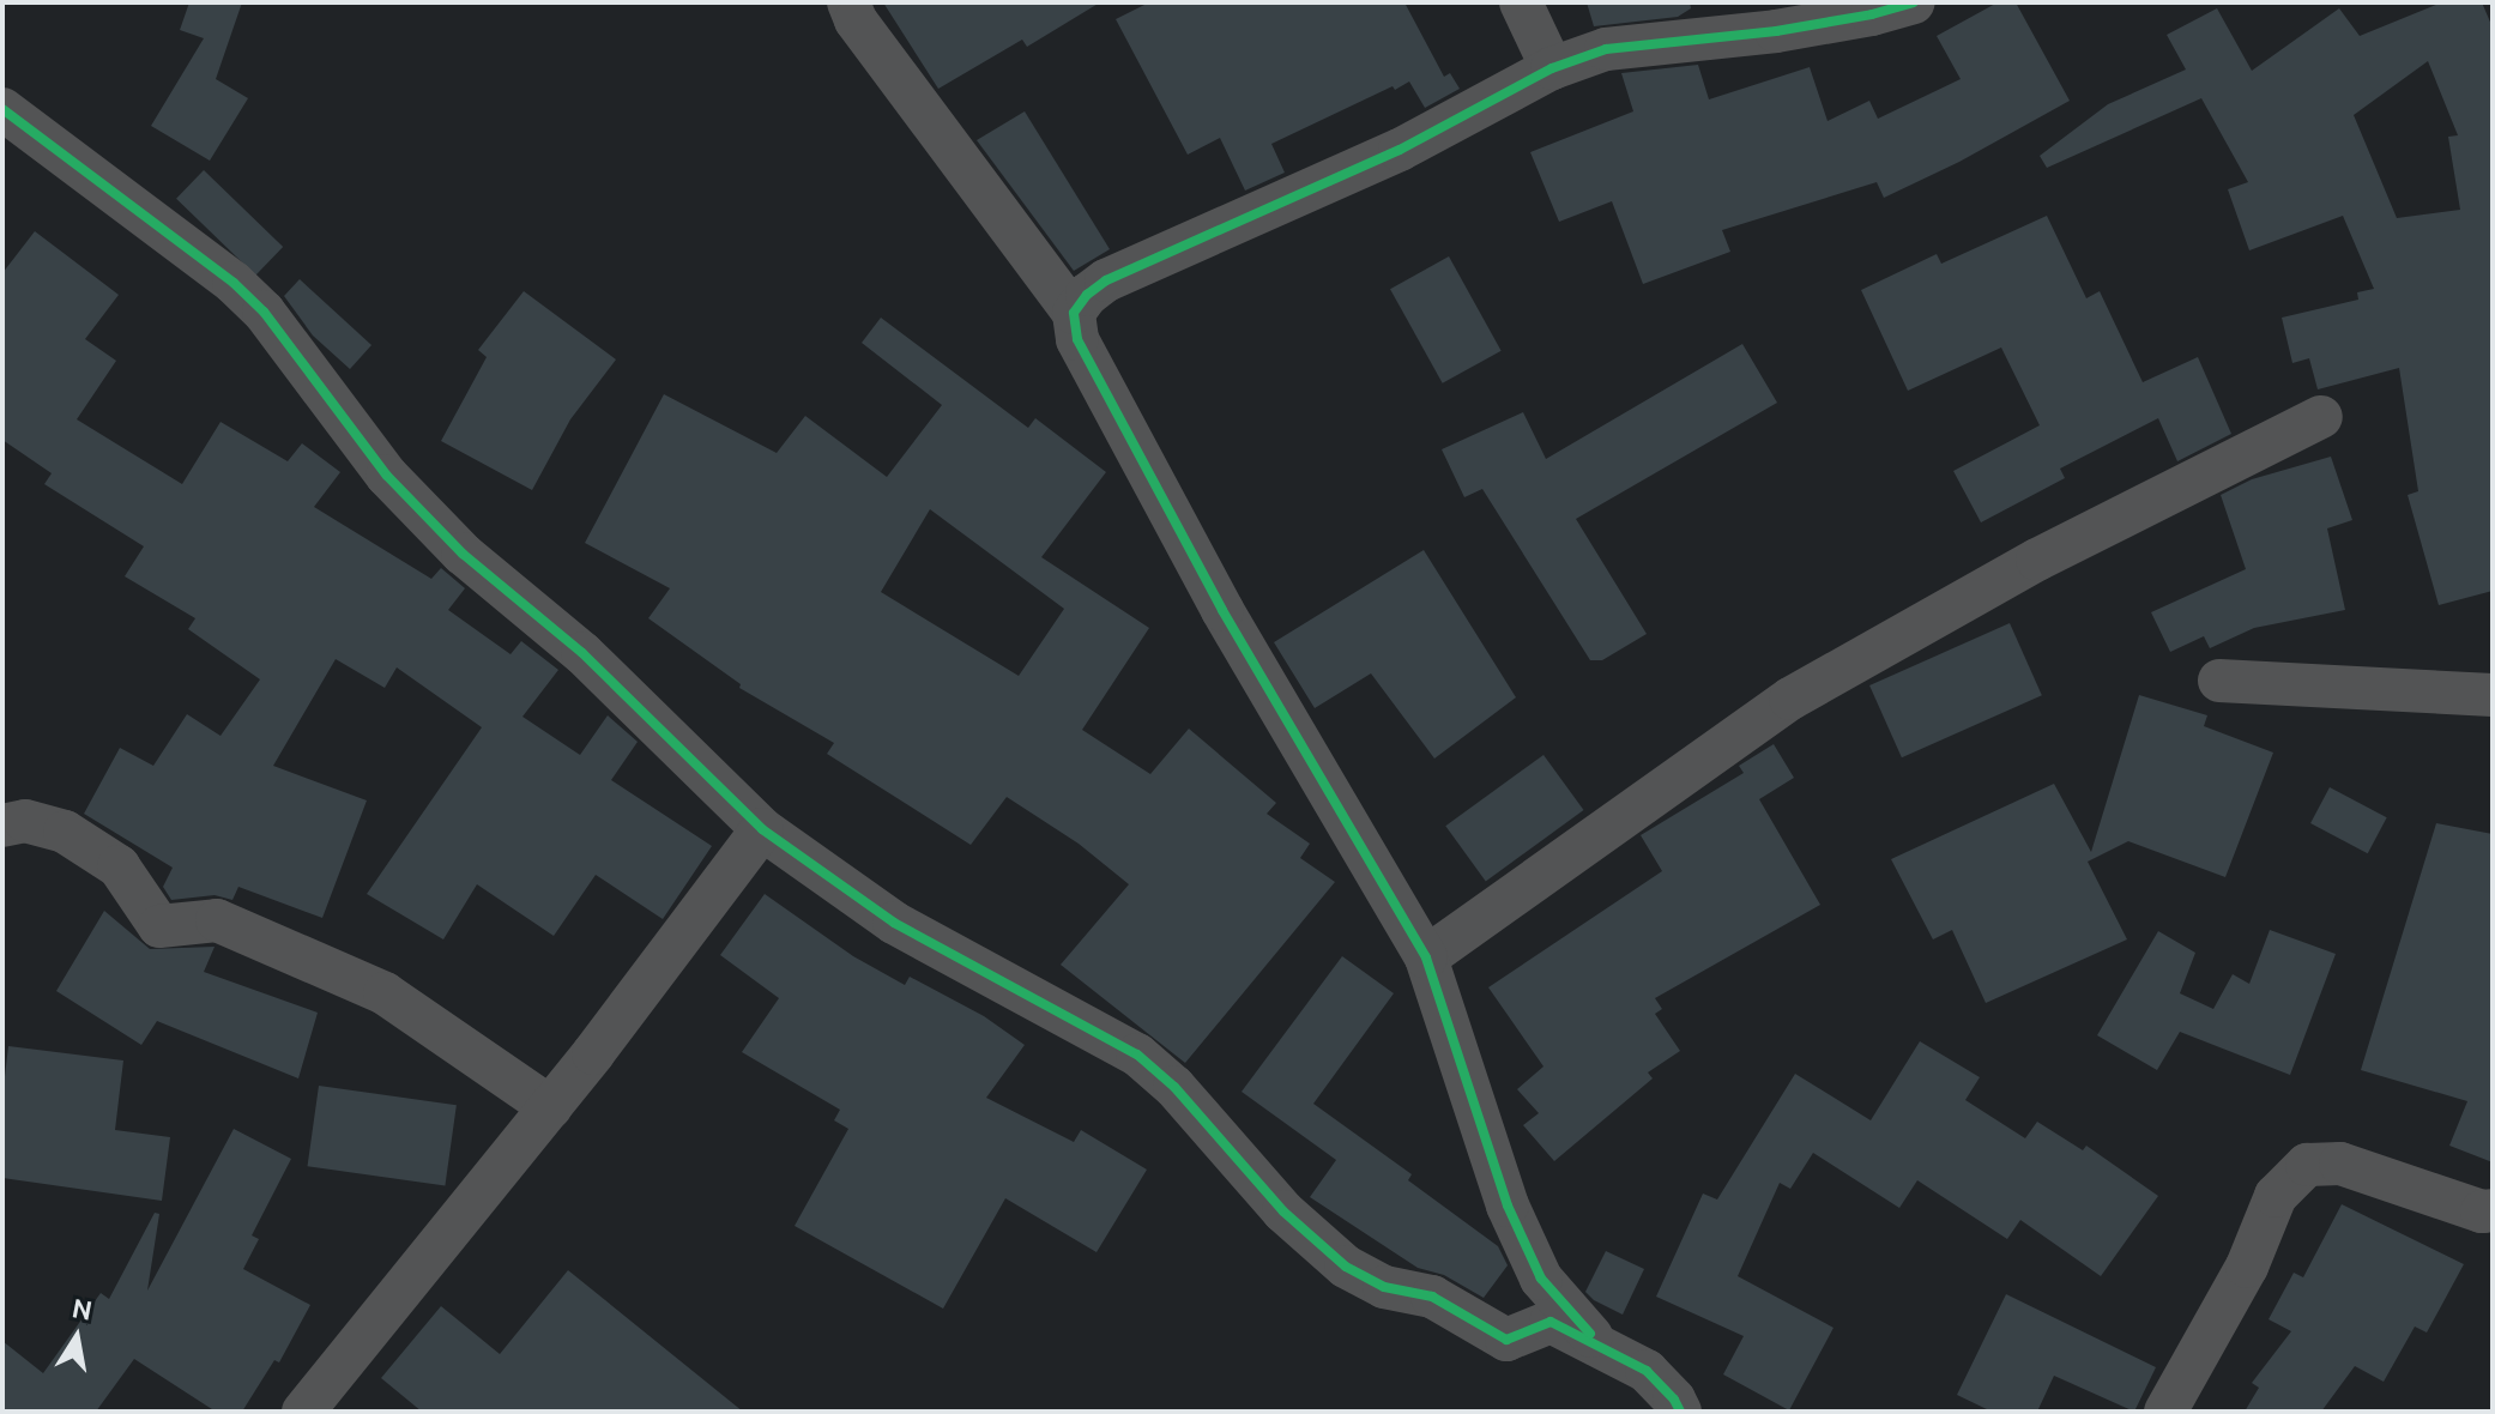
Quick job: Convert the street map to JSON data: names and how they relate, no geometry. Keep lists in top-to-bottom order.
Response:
{
  "north": "top"
}
